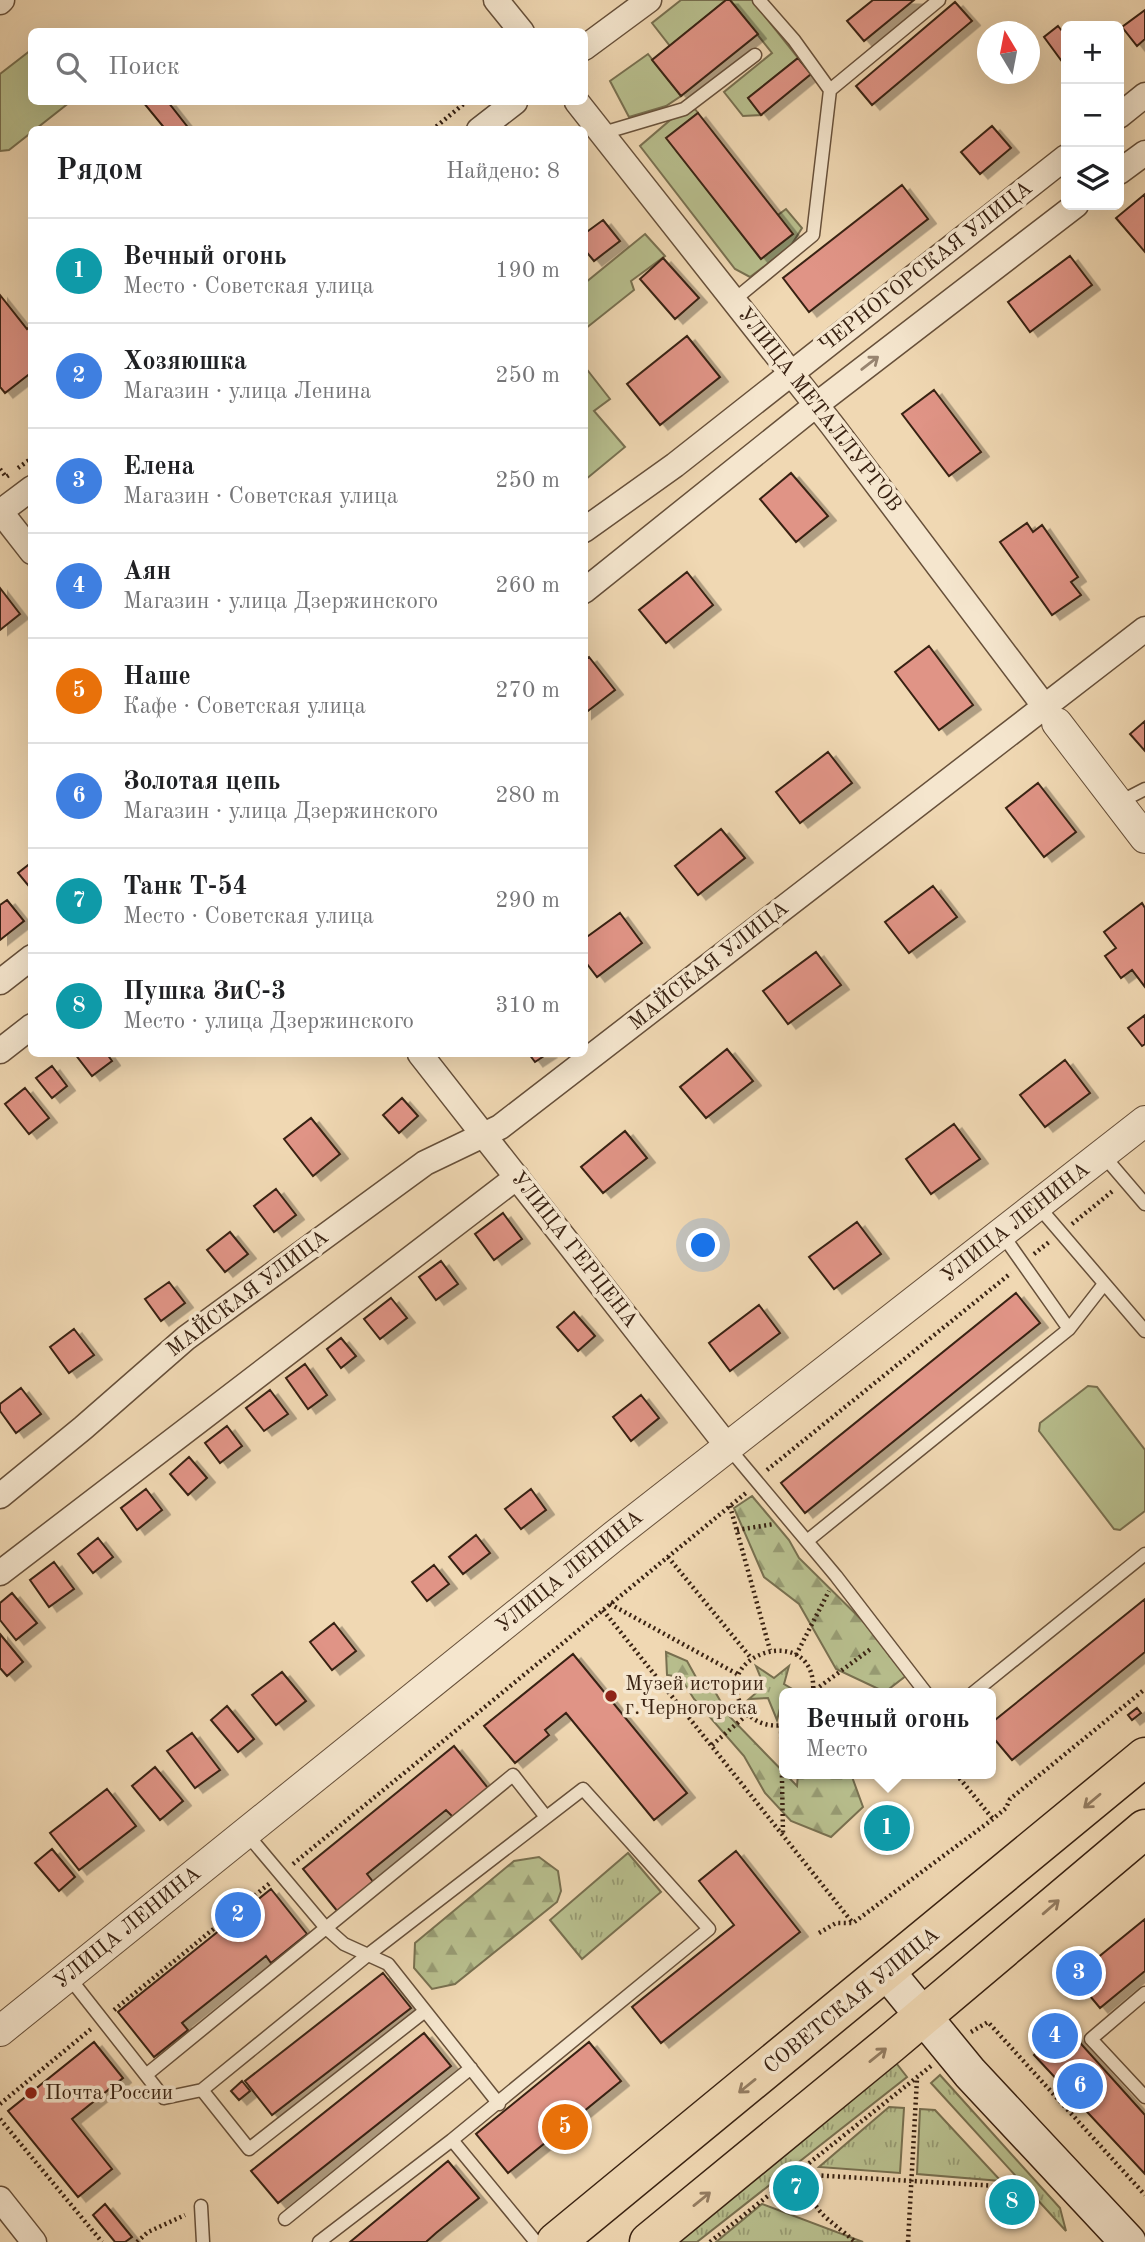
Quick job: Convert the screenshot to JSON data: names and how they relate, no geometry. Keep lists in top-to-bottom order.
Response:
{
  "streets": {
    "main road": ["СОВЕТСКАЯ УЛИЦА"],
    "street": [
      "ЧЕРНОГОРСКАЯ УЛИЦА",
      "УЛИЦА МЕТАЛЛУРГОВ",
      "МАЙСКАЯ УЛИЦА",
      "УЛИЦА ЛЕНИНА",
      "УЛИЦА ГЕРЦЕНА"
    ]
  },
  "crossings": [
    ["ЧЕРНОГОРСКАЯ УЛИЦА", "УЛИЦА МЕТАЛЛУРГОВ"],
    ["УЛИЦА МЕТАЛЛУРГОВ", "МАЙСКАЯ УЛИЦА"],
    ["МАЙСКАЯ УЛИЦА", "УЛИЦА ГЕРЦЕНА"],
    ["УЛИЦА ЛЕНИНА", "УЛИЦА ГЕРЦЕНА"]
  ],
  "places": ["Музей истории г.Черногорска", "Почта России"],
  "north": "top",
  "page": {
    "map_buttons": ["+", "−"],
    "search": "Поиск",
    "heading": ["Рядом", "Найдено: 8"],
    "list": [
      {
        "mark": "1",
        "name": "Вечный огонь",
        "note": "Место · Советская улица",
        "value": "190 m"
      },
      {
        "mark": "2",
        "name": "Хозяюшка",
        "note": "Магазин · улица Ленина",
        "value": "250 m"
      },
      {
        "mark": "3",
        "name": "Елена",
        "note": "Магазин · Советская улица",
        "value": "250 m"
      },
      {
        "mark": "4",
        "name": "Аян",
        "note": "Магазин · улица Дзержинского",
        "value": "260 m"
      },
      {
        "mark": "5",
        "name": "Наше",
        "note": "Кафе · Советская улица",
        "value": "270 m"
      },
      {
        "mark": "6",
        "name": "Золотая цепь",
        "note": "Магазин · улица Дзержинского",
        "value": "280 m"
      },
      {
        "mark": "7",
        "name": "Танк Т-54",
        "note": "Место · Советская улица",
        "value": "290 m"
      },
      {
        "mark": "8",
        "name": "Пушка ЗиС-3",
        "note": "Место · улица Дзержинского",
        "value": "310 m"
      }
    ],
    "popup": ["Вечный огонь", "Место"],
    "pins": [
      "1",
      "2",
      "3",
      "4",
      "6",
      "5",
      "7",
      "8"
    ]
  }
}
